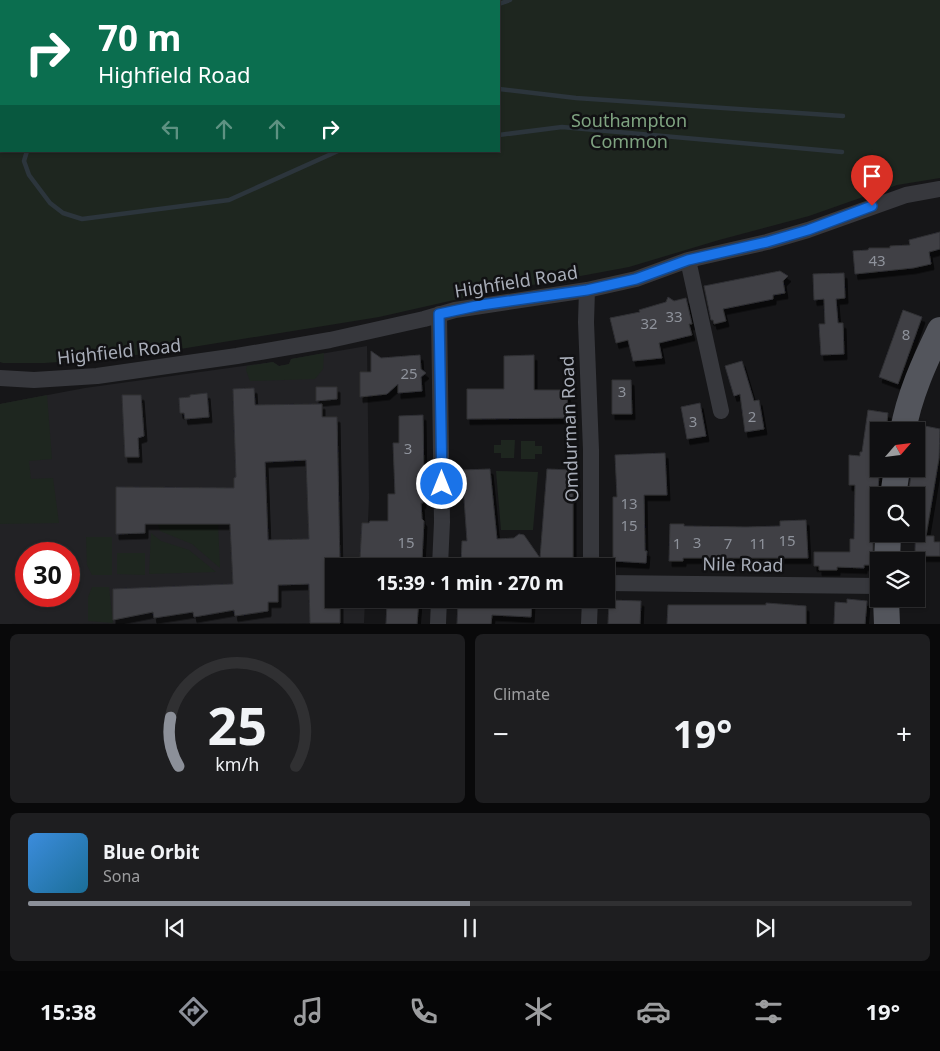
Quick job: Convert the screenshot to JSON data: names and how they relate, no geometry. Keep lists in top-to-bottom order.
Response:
{
  "streets": {
    "street": ["Highfield Road", "Omdurman Road", "Nile Road"]
  },
  "crossings": [
    ["Highfield Road", "Omdurman Road"]
  ],
  "parks": ["Southampton Common"],
  "house_numbers": [
    "43",
    "33",
    "32",
    "8",
    "25",
    "3",
    "2",
    "3",
    "3",
    "13",
    "15",
    "15",
    "15",
    "3",
    "1",
    "7",
    "11"
  ],
  "north": "top right",
  "page": {
    "turn": ["70 m", "Highfield Road"],
    "limit": "30",
    "trip": "15:39 · 1 min · 270 m",
    "tile": "Climate",
    "heat": ["−", "19°", "+"],
    "song": ["Blue Orbit", "Sona"],
    "tabs": ["15:38", "19°"],
    "gauge": ["25", "km/h"]
  }
}
